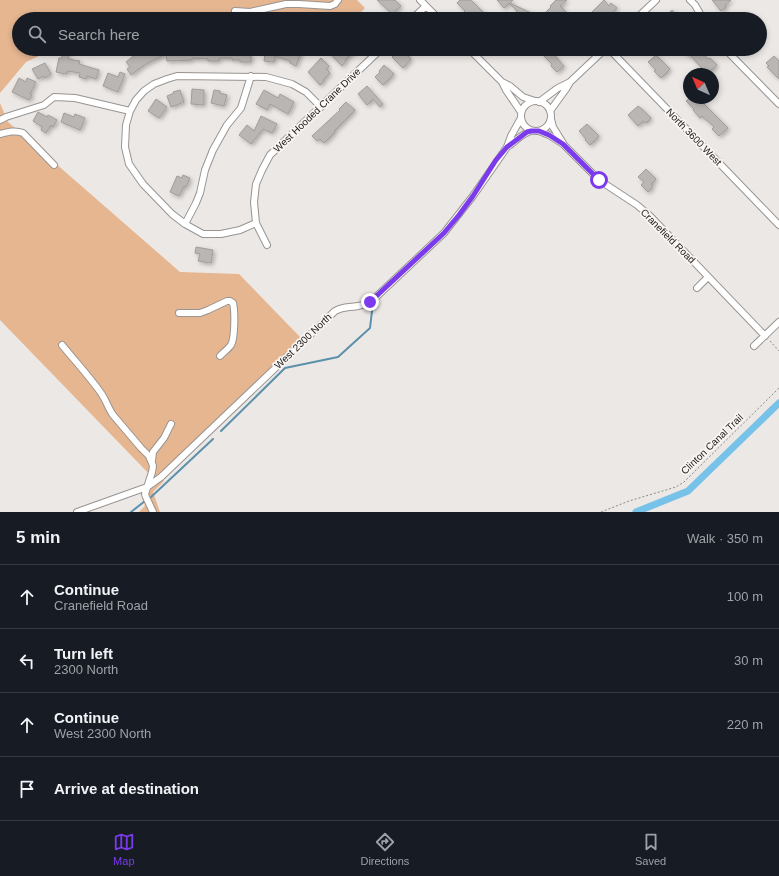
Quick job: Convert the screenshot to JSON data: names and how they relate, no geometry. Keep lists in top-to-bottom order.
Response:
{
  "streets": {
    "street": [
      "West Hooded Crane Drive",
      "North 3600 West",
      "Cranefield Road",
      "West 2300 North"
    ],
    "path": ["Clinton Canal Trail"]
  },
  "north": "top left",
  "page": {
    "search": "Search here",
    "heading": ["5 min", "Walk · 350 m"],
    "list": [
      ["Continue", "Cranefield Road", "100 m"],
      ["Turn left", "2300 North", "30 m"],
      ["Continue", "West 2300 North", "220 m"],
      "Arrive at destination"
    ],
    "nav": ["Map", "Directions", "Saved"]
  }
}
